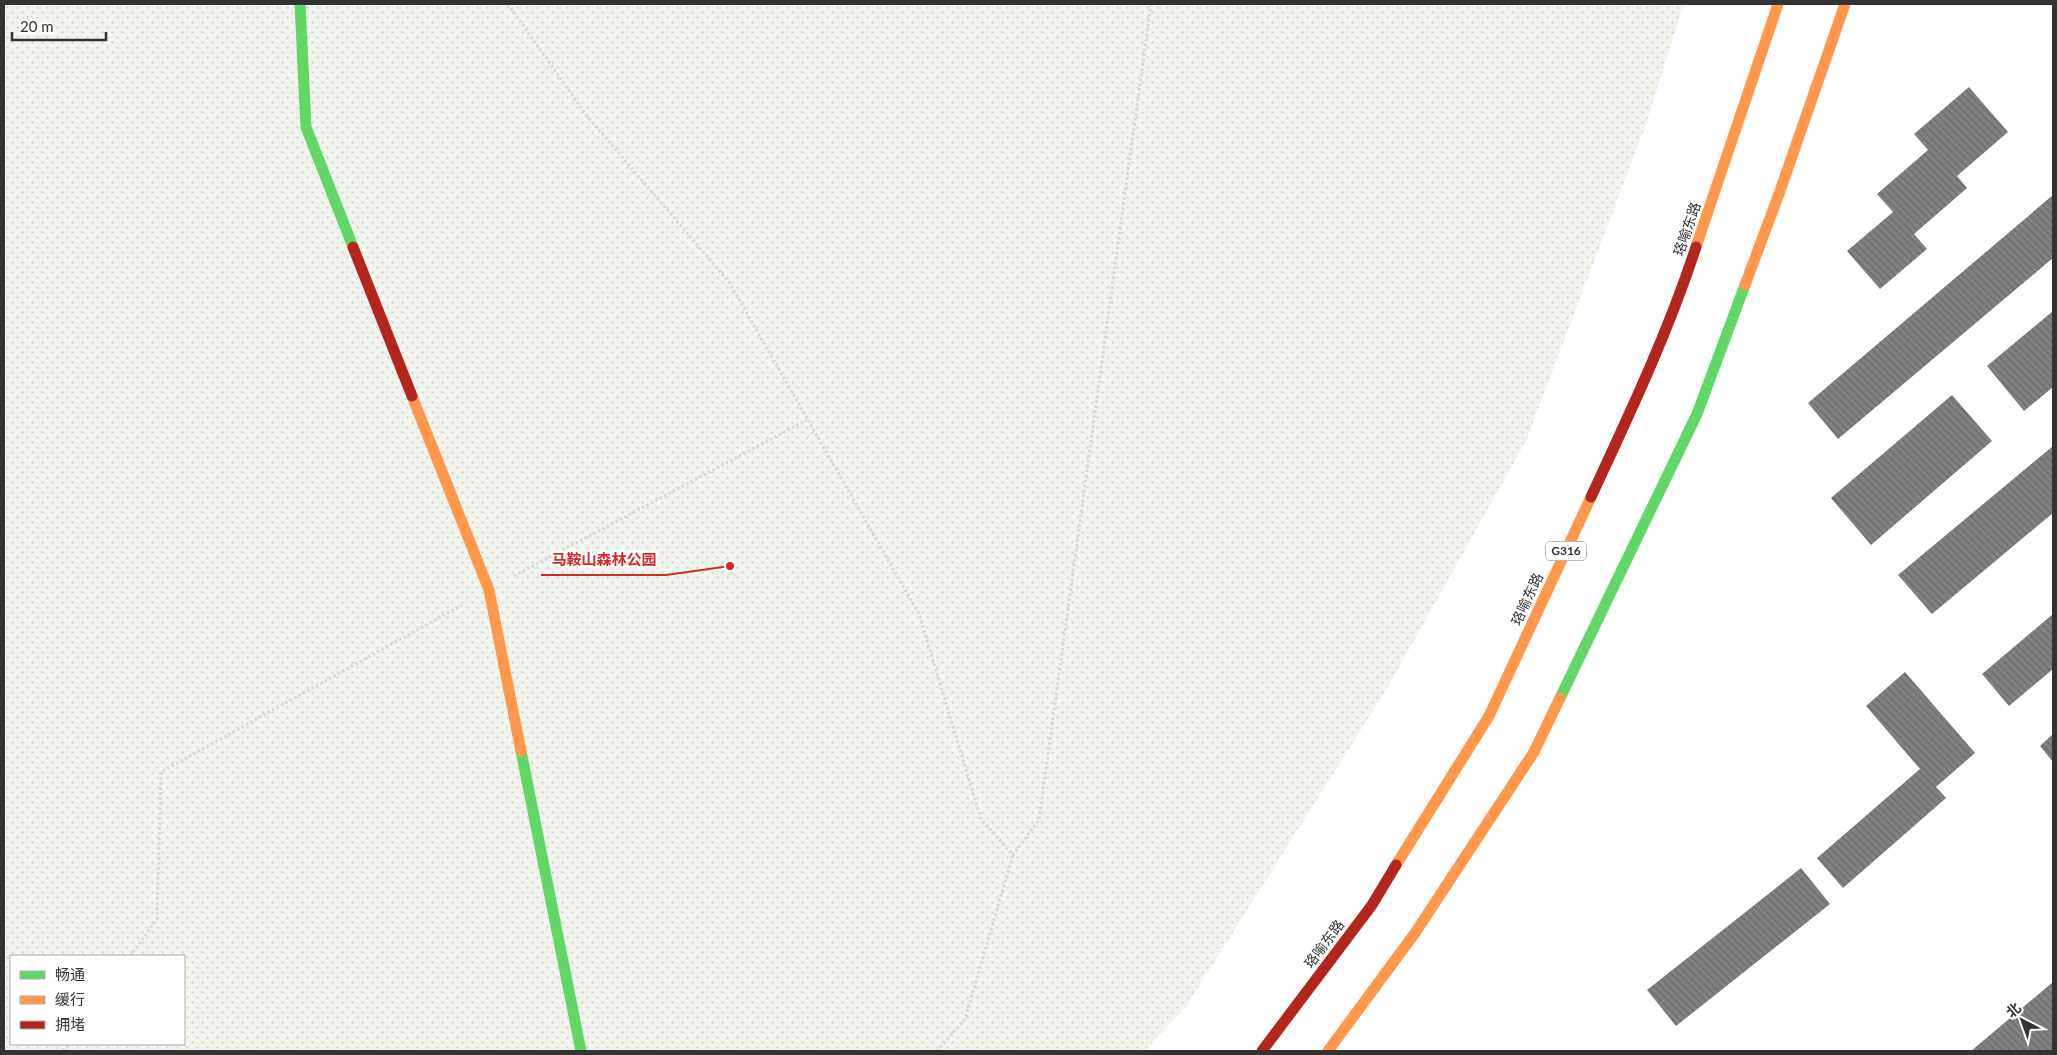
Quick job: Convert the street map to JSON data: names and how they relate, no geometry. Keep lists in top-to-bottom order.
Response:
{
  "streets": {
    "main road": ["珞喻东路", "G316"]
  },
  "places": ["马鞍山森林公园"],
  "legend": ["畅通", "缓行", "拥堵"],
  "scale_bar": "20 m",
  "north": "top left"
}
